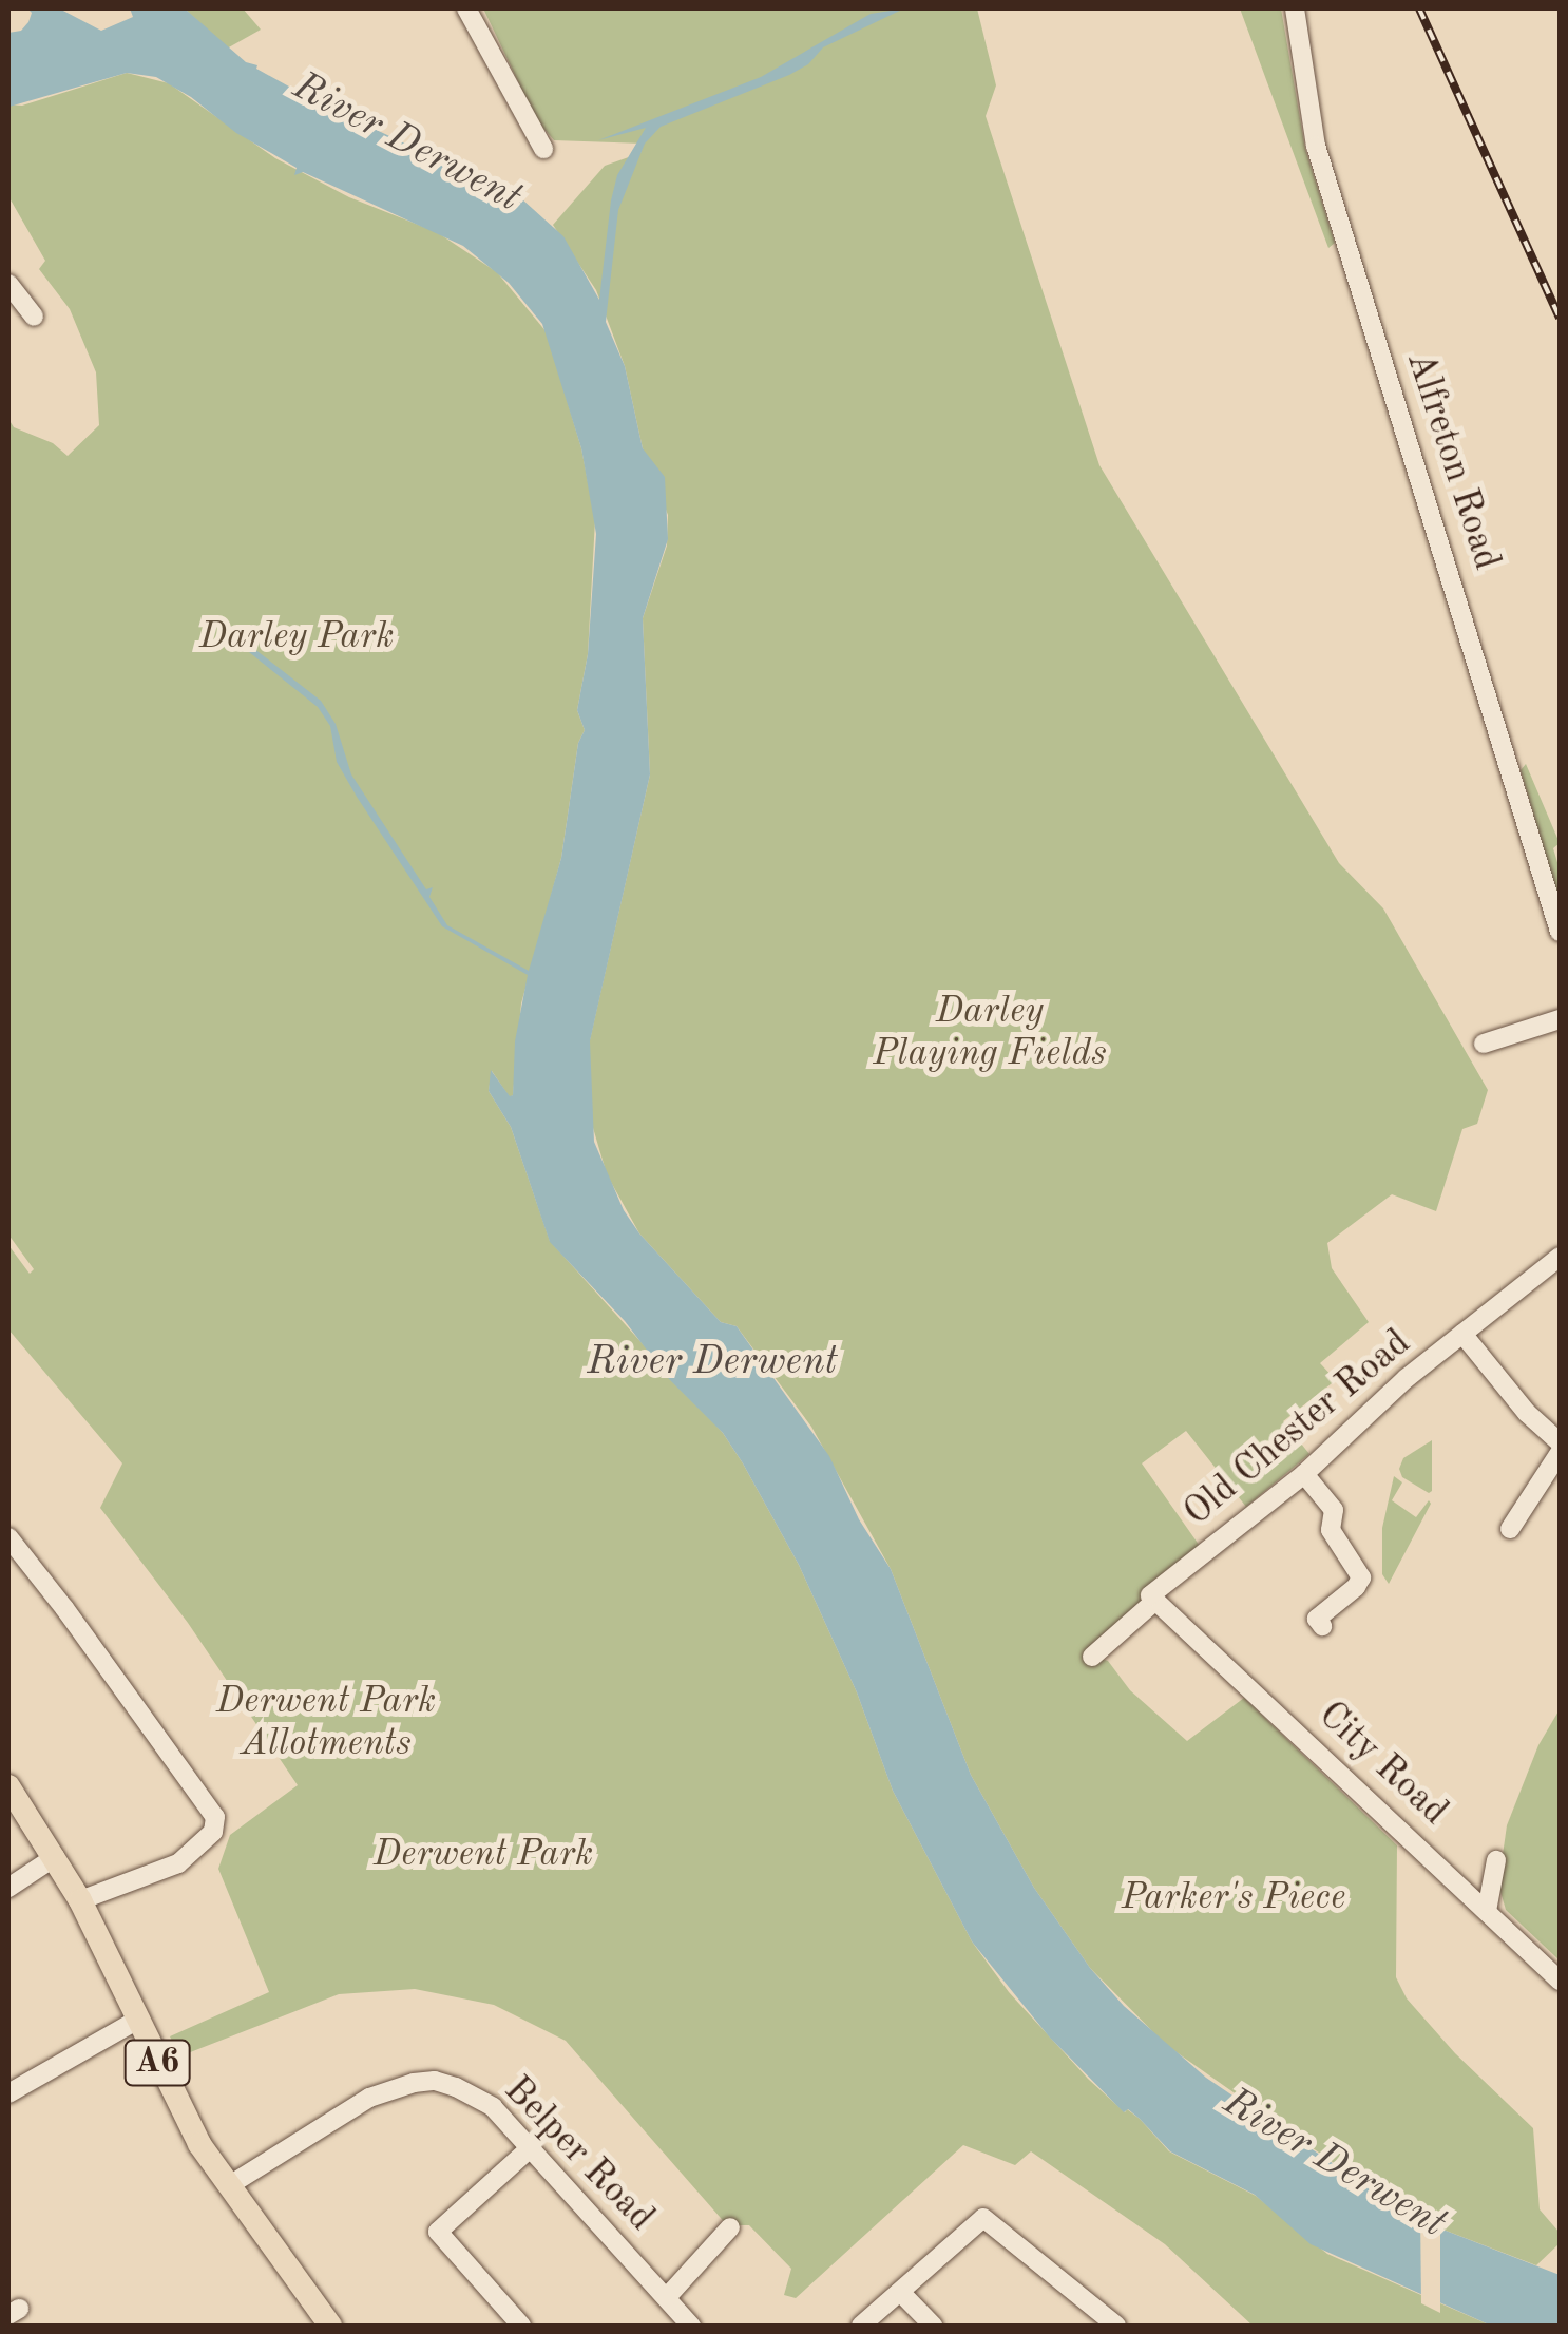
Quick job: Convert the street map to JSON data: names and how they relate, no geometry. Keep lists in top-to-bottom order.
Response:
{
  "streets": {
    "main road": ["A6"],
    "street": [
      "Alfreton Road",
      "Old Chester Road",
      "City Road",
      "Belper Road"
    ]
  },
  "crossings": [
    ["Old Chester Road", "City Road"],
    ["A6", "Belper Road"]
  ],
  "water": ["River Derwent"],
  "parks": [
    "Darley Park",
    "Darley Playing Fields",
    "Derwent Park Allotments",
    "Derwent Park",
    "Parker's Piece"
  ]
}
